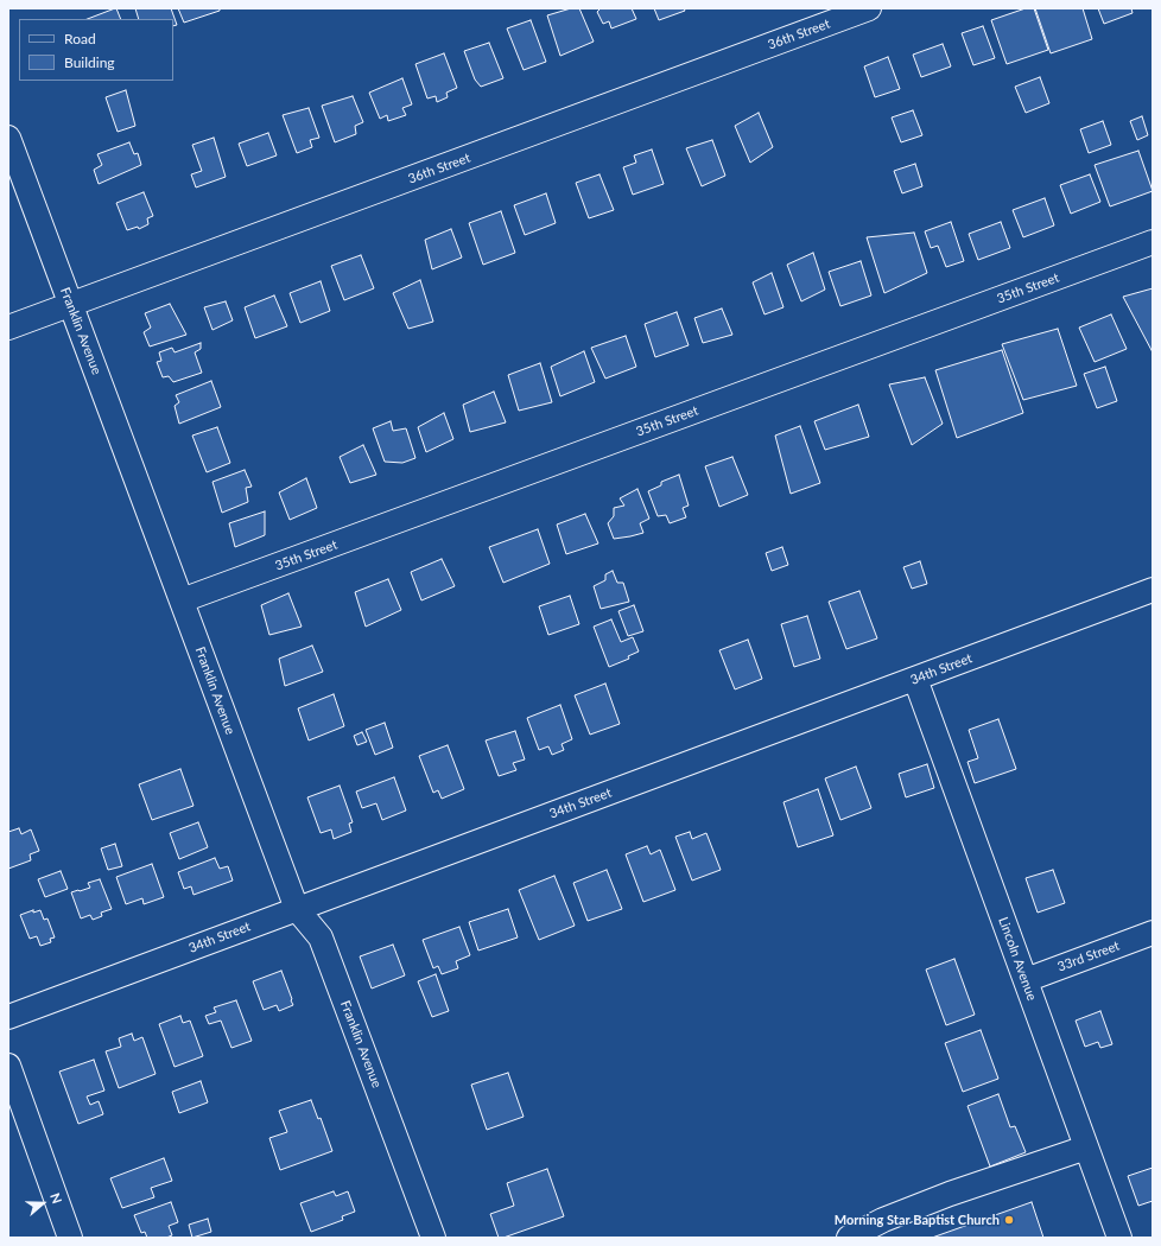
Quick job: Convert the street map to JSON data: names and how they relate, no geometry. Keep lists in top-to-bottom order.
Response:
{
  "streets": {
    "street": [
      "36th Street",
      "35th Street",
      "Franklin Avenue",
      "34th Street",
      "33rd Street",
      "Lincoln Avenue"
    ]
  },
  "crossings": [
    ["36th Street", "Franklin Avenue"],
    ["35th Street", "Franklin Avenue"],
    ["Franklin Avenue", "34th Street"],
    ["34th Street", "Lincoln Avenue"],
    ["33rd Street", "Lincoln Avenue"]
  ],
  "places": ["Morning Star Baptist Church"],
  "legend": ["Road", "Building"],
  "north": "right"
}
